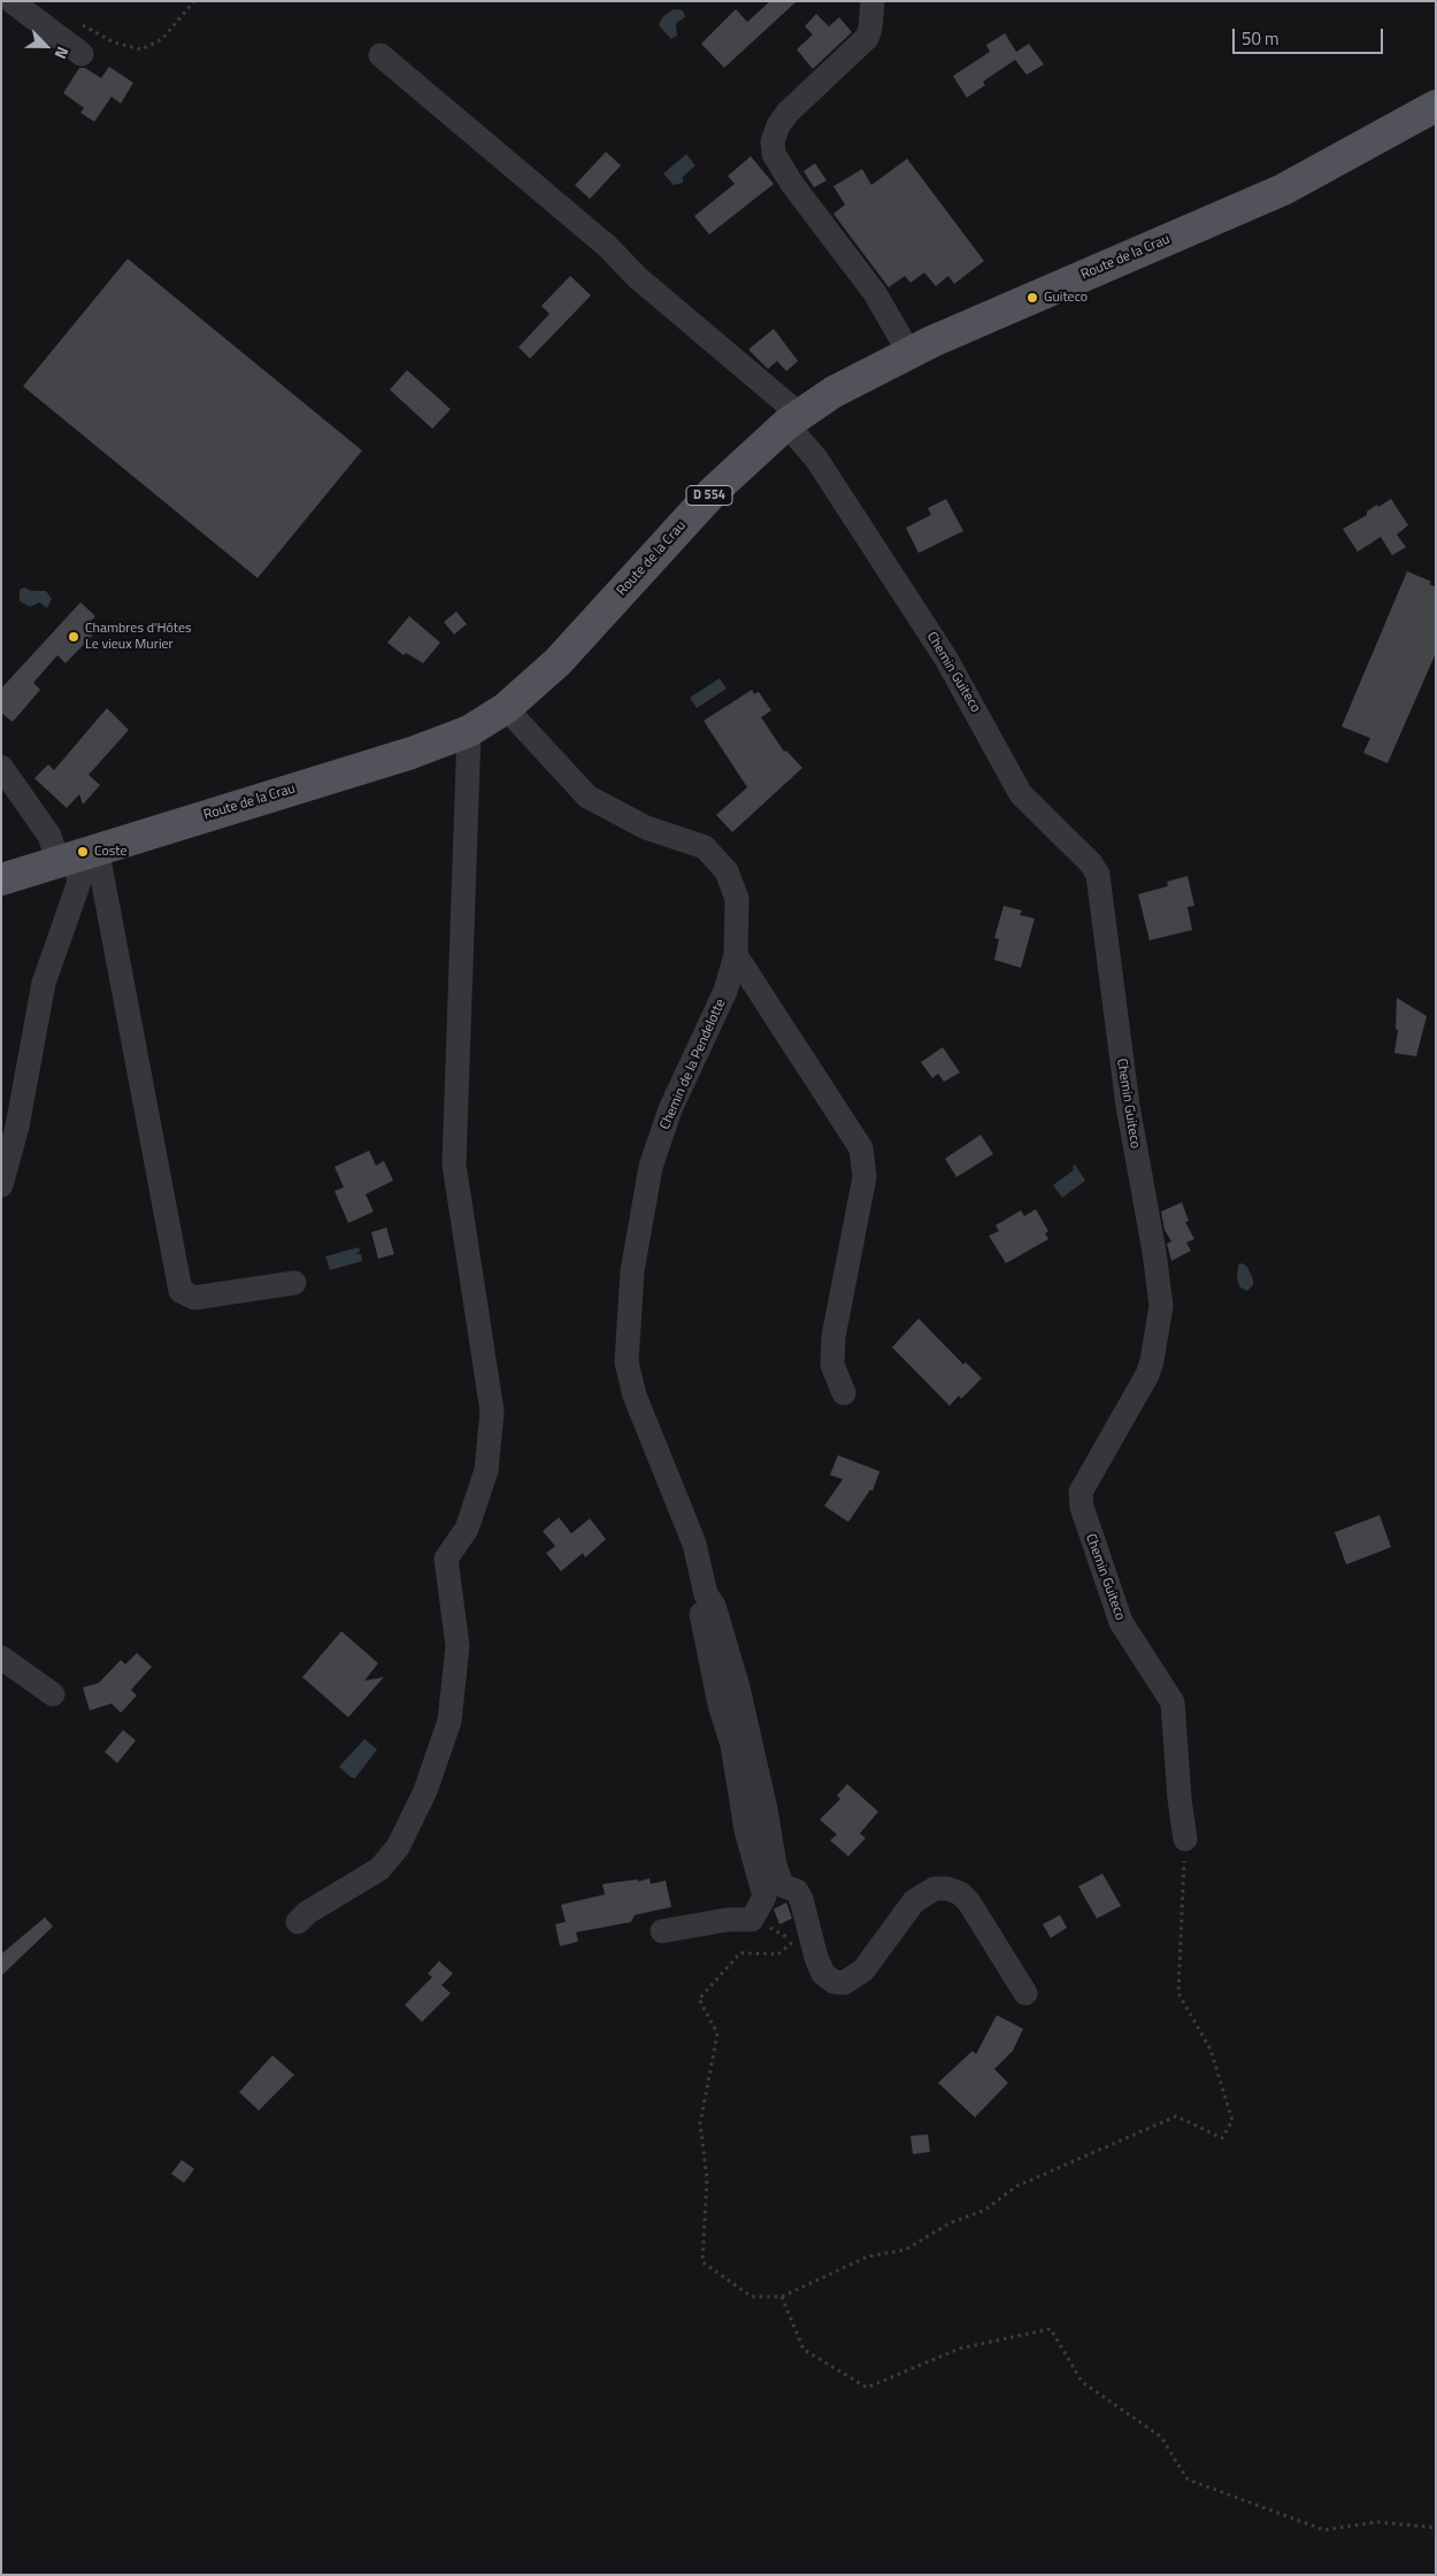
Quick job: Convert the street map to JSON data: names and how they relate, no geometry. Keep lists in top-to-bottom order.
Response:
{
  "streets": {
    "main road": ["Route de la Crau", "D 554"],
    "street": ["Chemin Guiteco", "Chemin de la Pendelotte"]
  },
  "crossings": [
    ["Route de la Crau", "Chemin Guiteco"],
    ["Route de la Crau", "Chemin de la Pendelotte"]
  ],
  "places": ["Guiteco", "Chambres d'Hôtes Le vieux Murier", "Coste"],
  "scale_bar": "50 m",
  "north": "bottom right"
}
